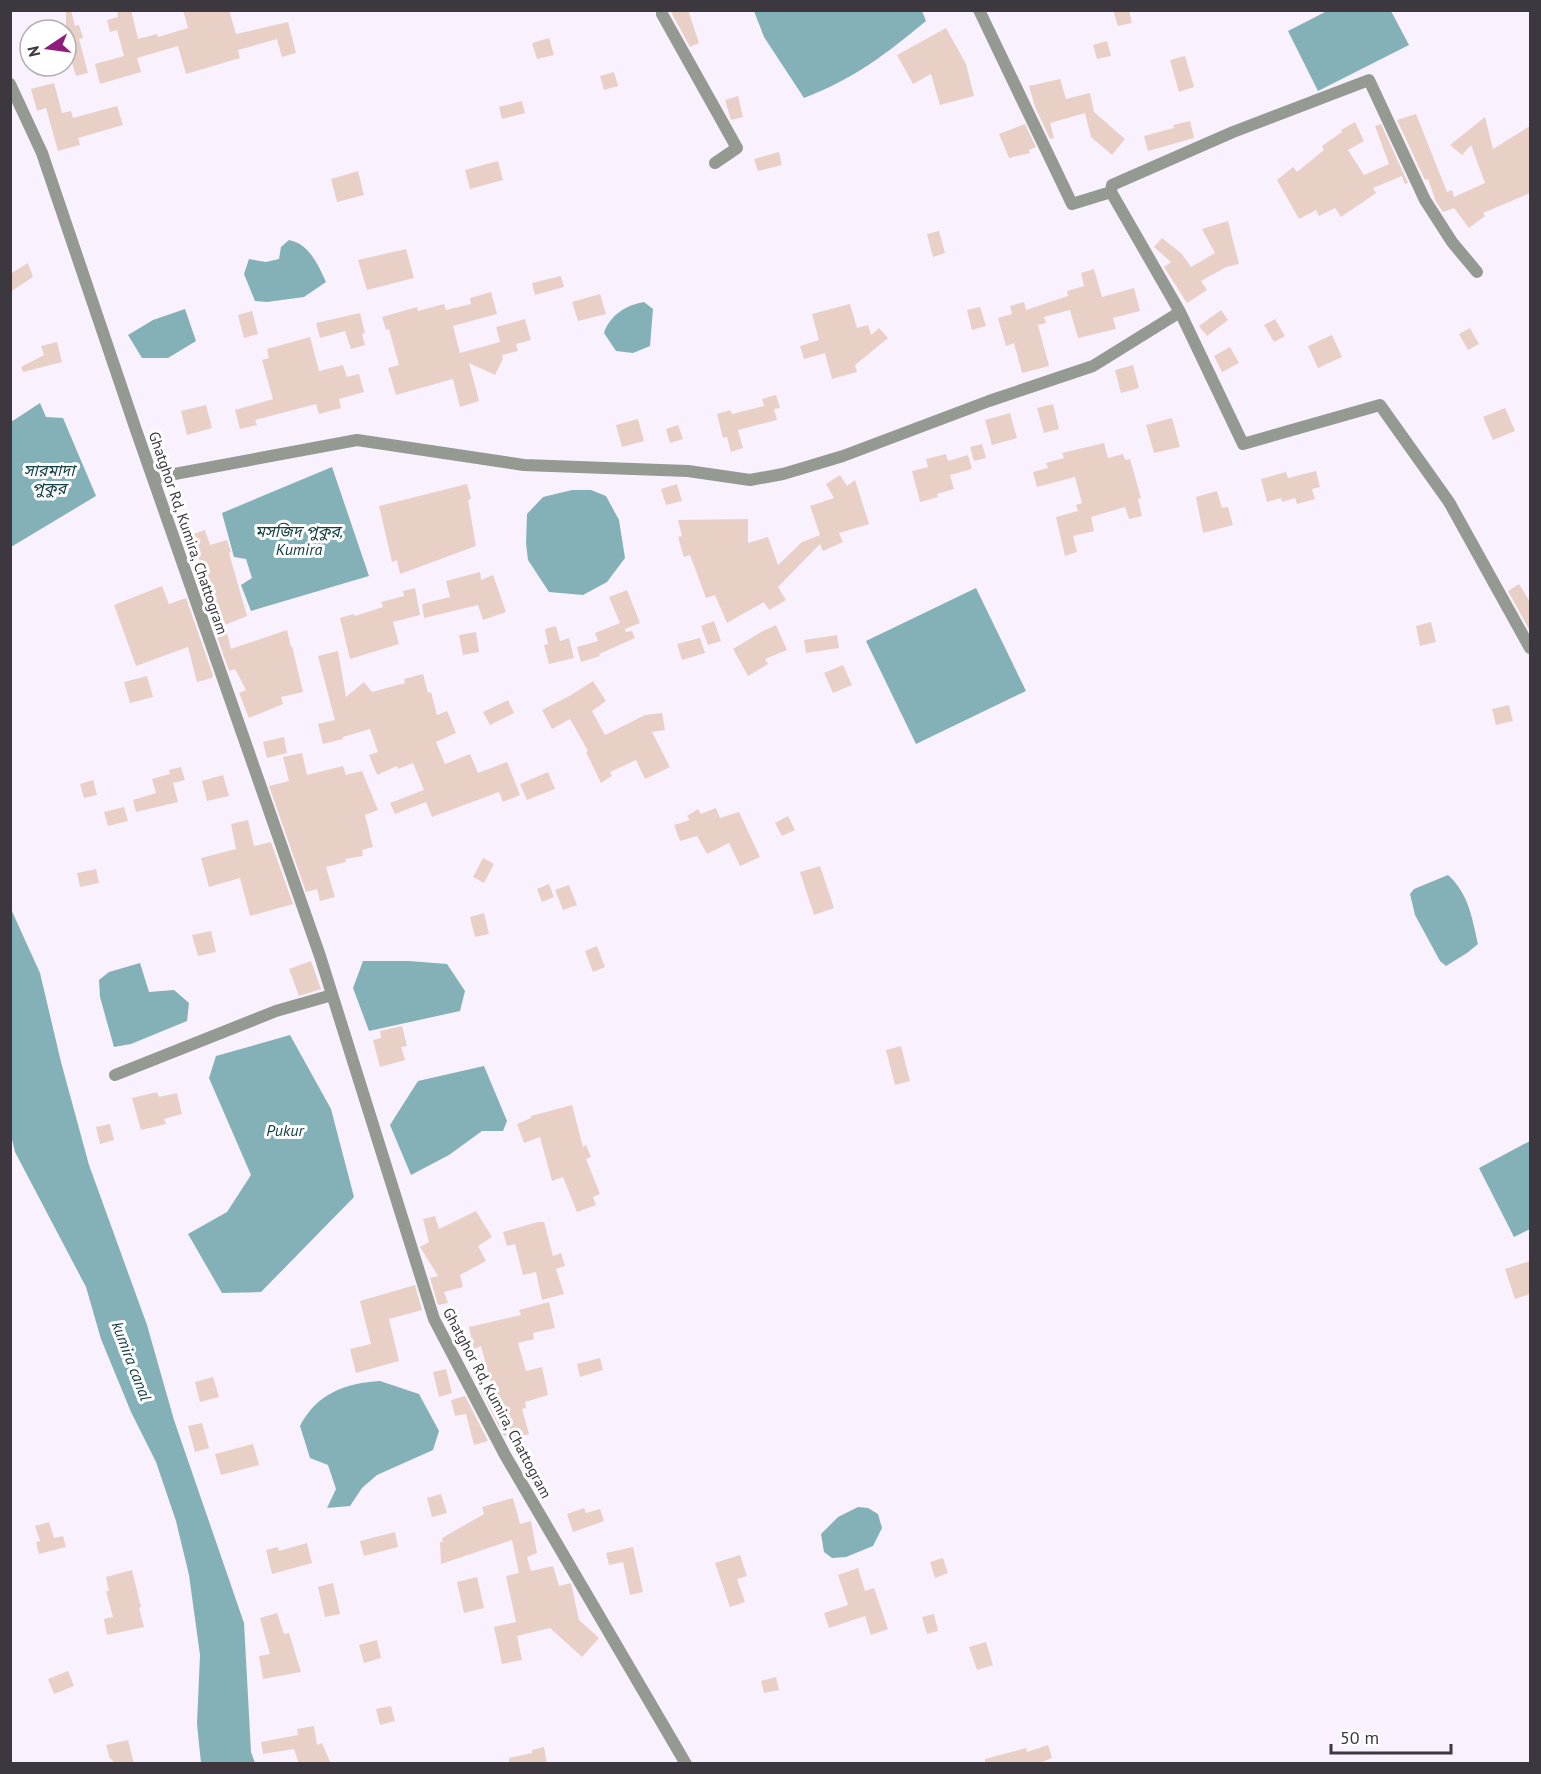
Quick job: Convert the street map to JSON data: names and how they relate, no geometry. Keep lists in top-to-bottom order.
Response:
{
  "streets": {
    "street": ["Ghatghor Rd, Kumira, Chattogram"]
  },
  "water": [
    "সারমাদা পুকুর",
    "মসজিদ পুকুর, Kumira",
    "Pukur",
    "kumira canal"
  ],
  "scale_bar": "50 m",
  "north": "left"
}
